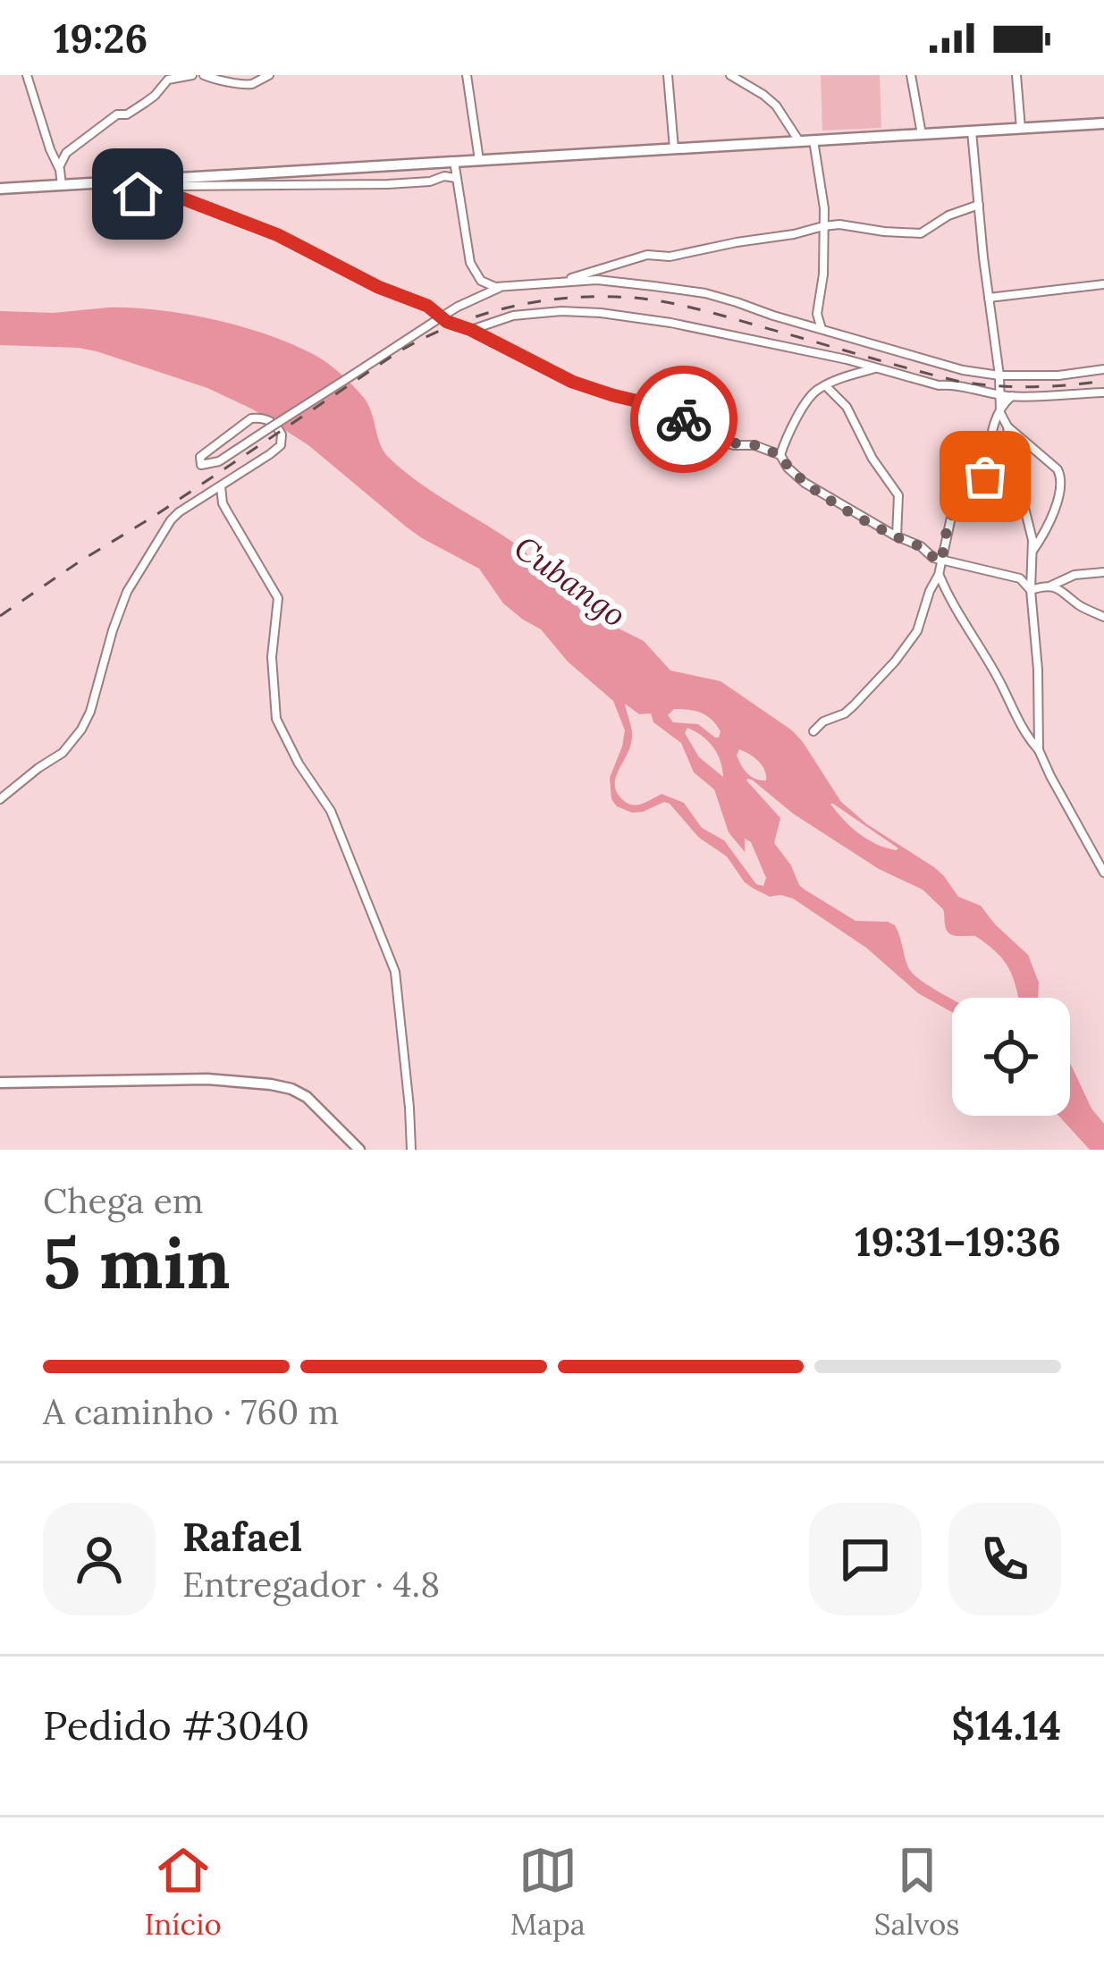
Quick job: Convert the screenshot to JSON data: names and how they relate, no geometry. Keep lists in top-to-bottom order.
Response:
{
  "water": ["Cubango"],
  "page": {
    "status": "19:26",
    "heading": ["5 min", "Chega em", "19:31–19:36"],
    "panel": [
      "Rafael",
      "Entregador · 4.8",
      "Pedido #3040",
      "$14.14"
    ],
    "bar": "A caminho · 760 m",
    "tabs": ["Início", "Mapa", "Salvos"]
  }
}
